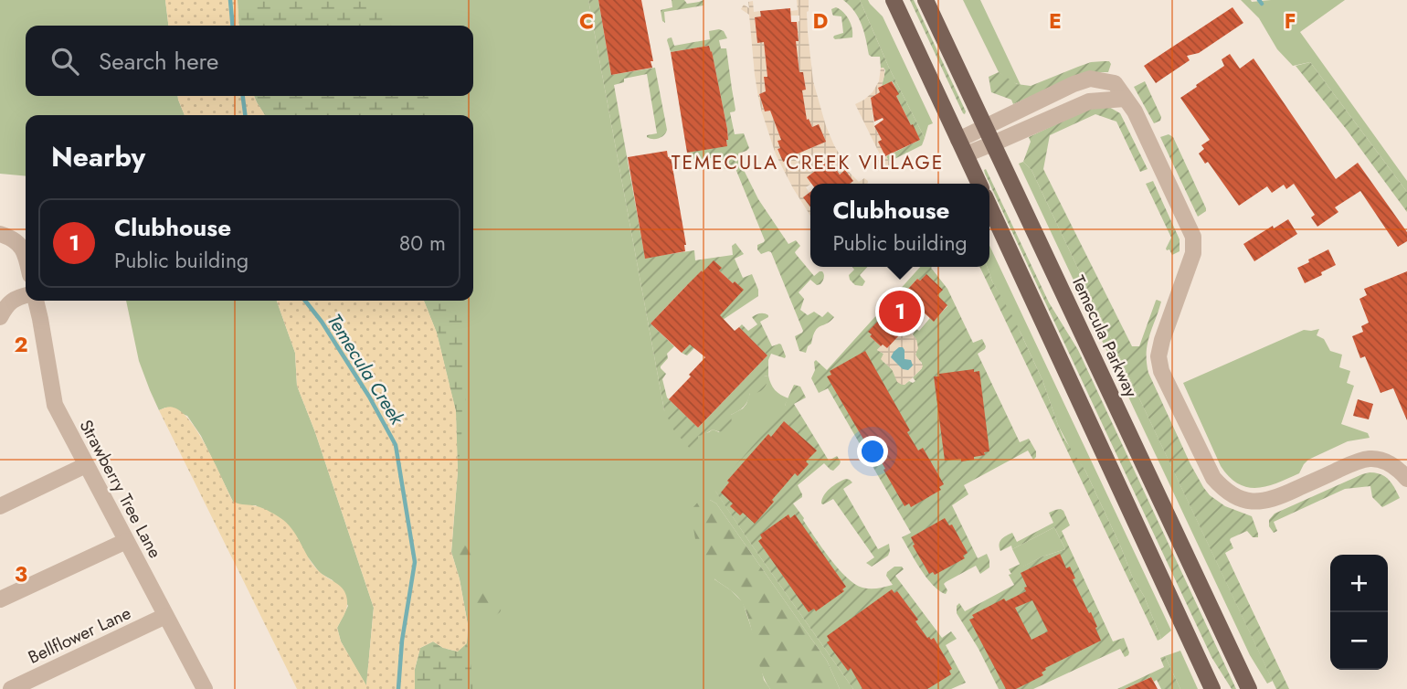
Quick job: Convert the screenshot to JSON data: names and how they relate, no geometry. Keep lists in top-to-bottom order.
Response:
{
  "streets": {
    "main road": ["Temecula Parkway"],
    "street": ["Strawberry Tree Lane", "Bellflower Lane"]
  },
  "crossings": [
    ["Strawberry Tree Lane", "Bellflower Lane"]
  ],
  "districts": ["TEMECULA CREEK VILLAGE"],
  "water": ["Temecula Creek"],
  "page": {
    "search": "Search here",
    "heading": "Nearby",
    "popup": ["Clubhouse", "Public building"],
    "list": [
      {
        "mark": "1",
        "name": "Clubhouse",
        "note": "Public building",
        "value": "80 m"
      }
    ],
    "pins": "1",
    "map_buttons": ["+", "−"]
  },
  "grid": {
    "columns": [
      "C",
      "D",
      "E",
      "F"
    ],
    "rows": ["2", "3"]
  }
}
